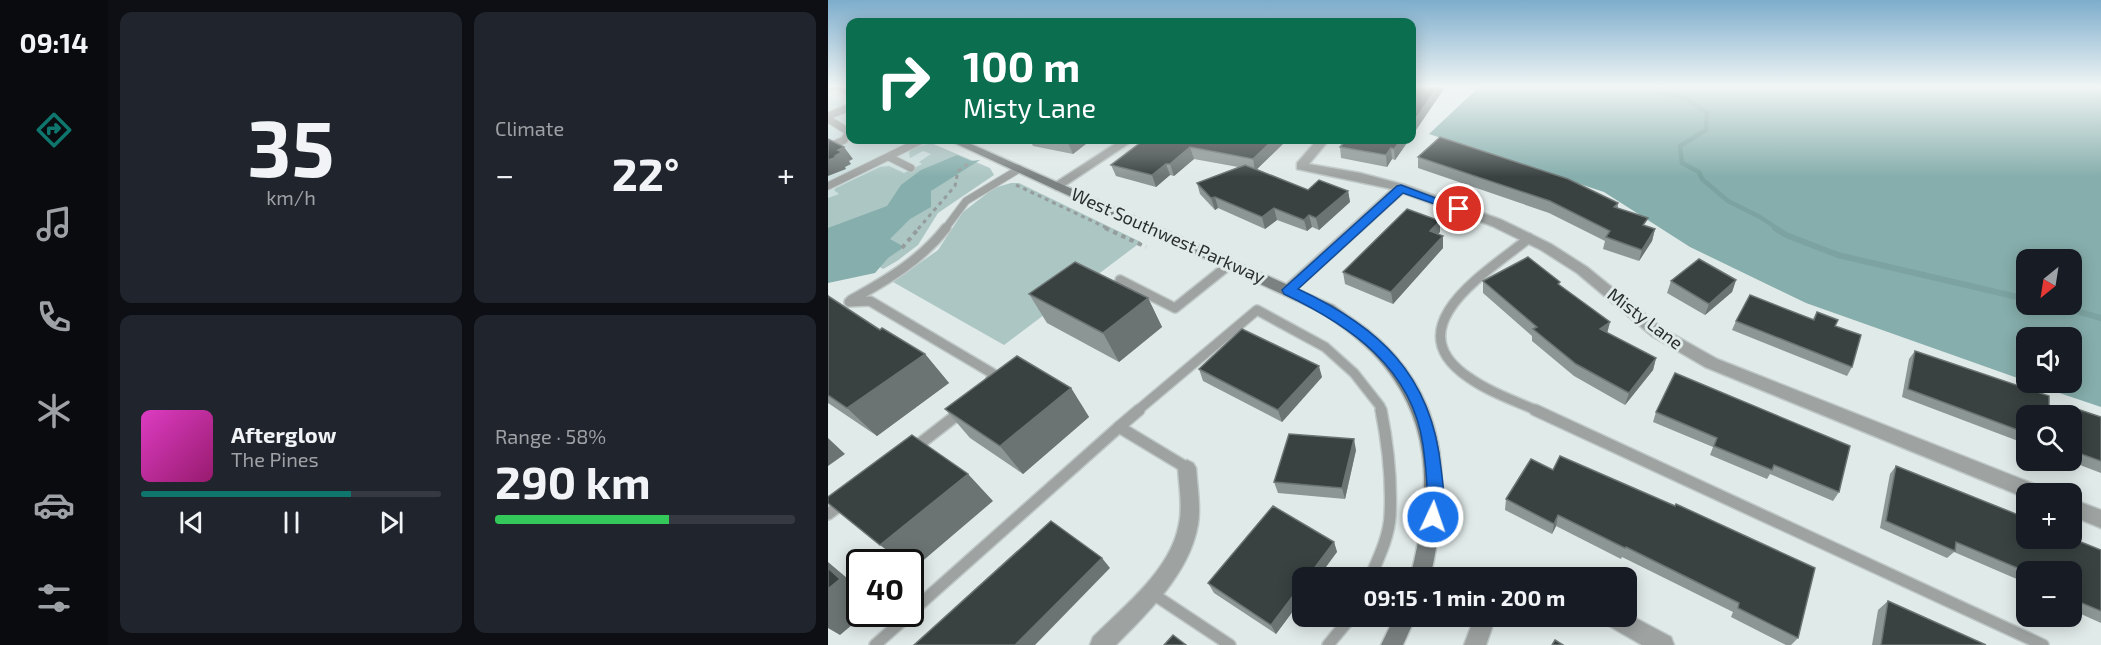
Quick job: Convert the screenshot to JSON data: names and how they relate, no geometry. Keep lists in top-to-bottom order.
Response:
{
  "streets": {
    "street": ["West Southwest Parkway", "Misty Lane"]
  },
  "north": "bottom left",
  "page": {
    "tabs": "09:14",
    "tile": [
      ["35", "km/h"],
      "Climate",
      ["Range · 58%", "290 km"]
    ],
    "turn": ["100 m", "Misty Lane"],
    "heat": ["−", "22°", "+"],
    "map_buttons": ["+", "−"],
    "song": ["Afterglow", "The Pines"],
    "limit": "40",
    "trip": "09:15 · 1 min · 200 m"
  }
}
